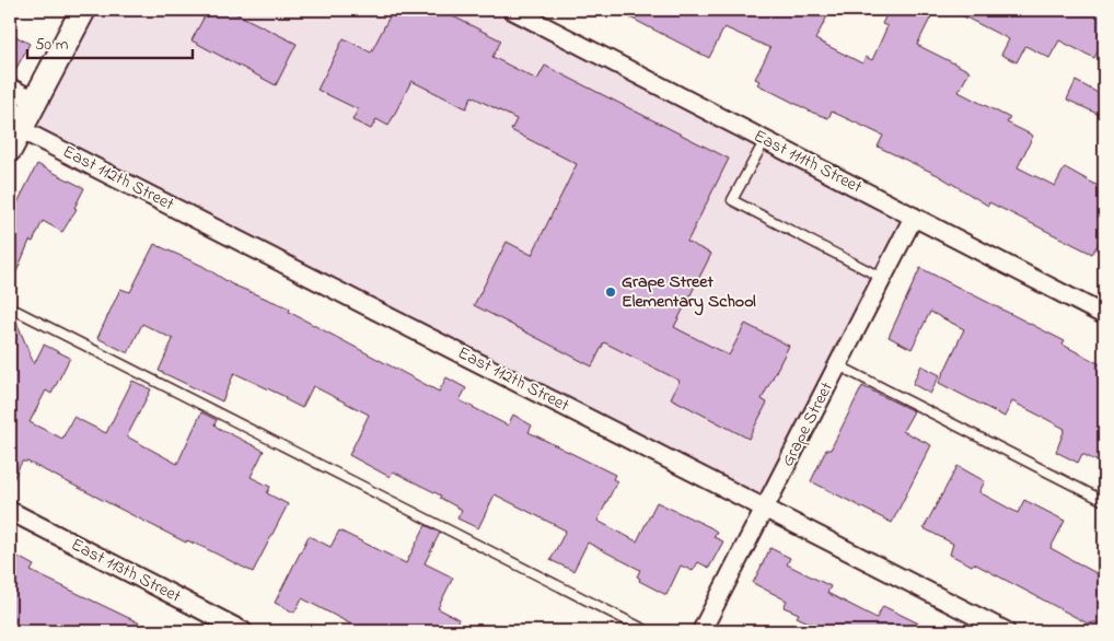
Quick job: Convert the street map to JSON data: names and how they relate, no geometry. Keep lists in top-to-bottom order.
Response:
{
  "streets": {
    "street": [
      "East 111th Street",
      "East 112th Street",
      "Grape Street",
      "East 113th Street"
    ]
  },
  "crossings": [
    ["East 111th Street", "Grape Street"],
    ["East 112th Street", "Grape Street"]
  ],
  "places": ["Grape Street Elementary School"],
  "scale_bar": "50 m"
}
